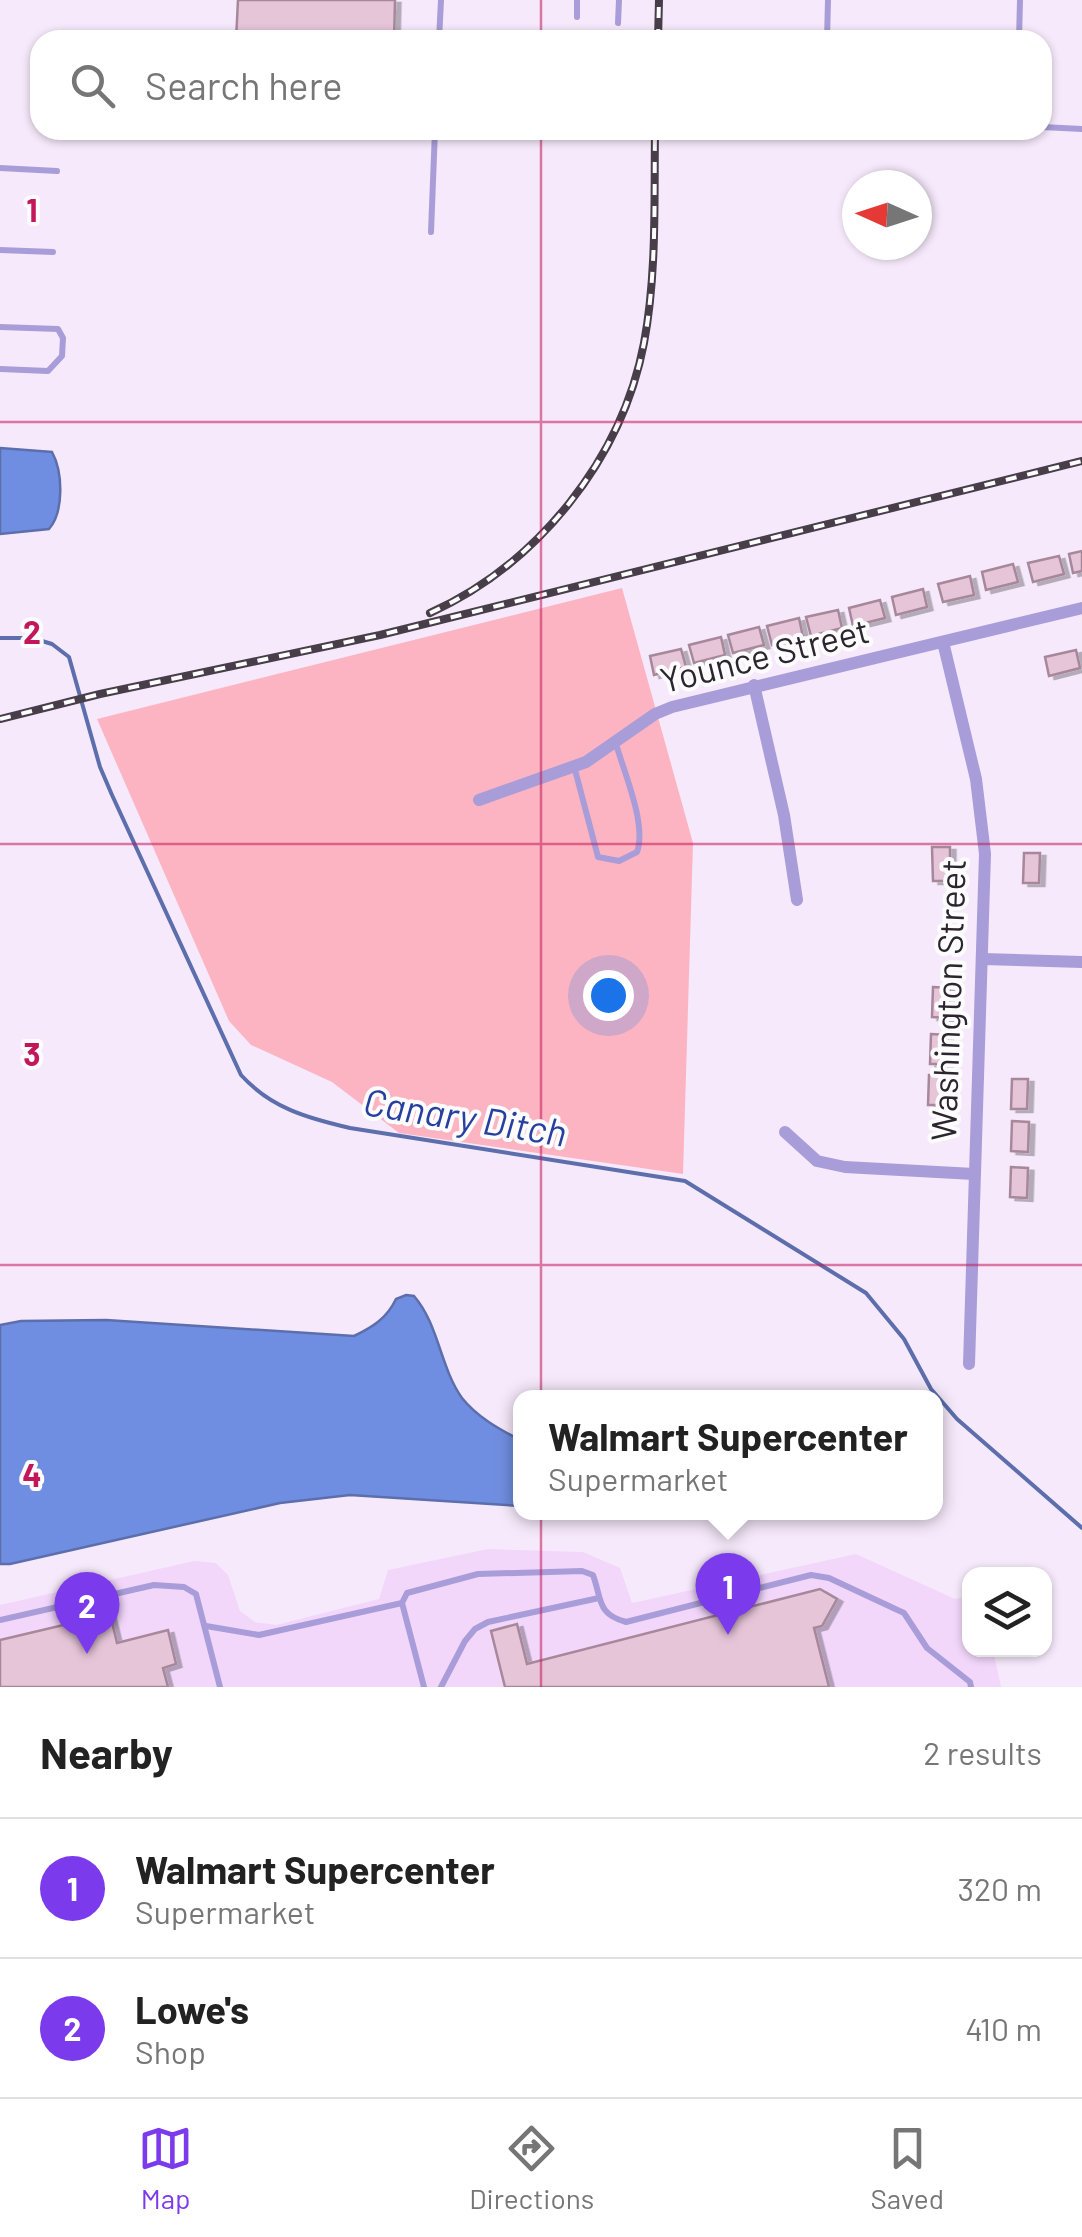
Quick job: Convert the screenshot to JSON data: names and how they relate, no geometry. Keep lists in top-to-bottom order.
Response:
{
  "streets": {
    "street": ["Younce Street", "Washington Street"]
  },
  "crossings": [
    ["Younce Street", "Washington Street"]
  ],
  "water": ["Canary Ditch"],
  "north": "left",
  "page": {
    "search": "Search here",
    "popup": ["Walmart Supercenter", "Supermarket"],
    "pins": ["1", "2"],
    "heading": ["Nearby", "2 results"],
    "list": [
      {
        "mark": "1",
        "name": "Walmart Supercenter",
        "note": "Supermarket",
        "value": "320 m"
      },
      {
        "mark": "2",
        "name": "Lowe's",
        "note": "Shop",
        "value": "410 m"
      }
    ],
    "nav": ["Map", "Directions", "Saved"]
  },
  "grid": {
    "rows": [
      "1",
      "2",
      "3",
      "4"
    ]
  }
}
